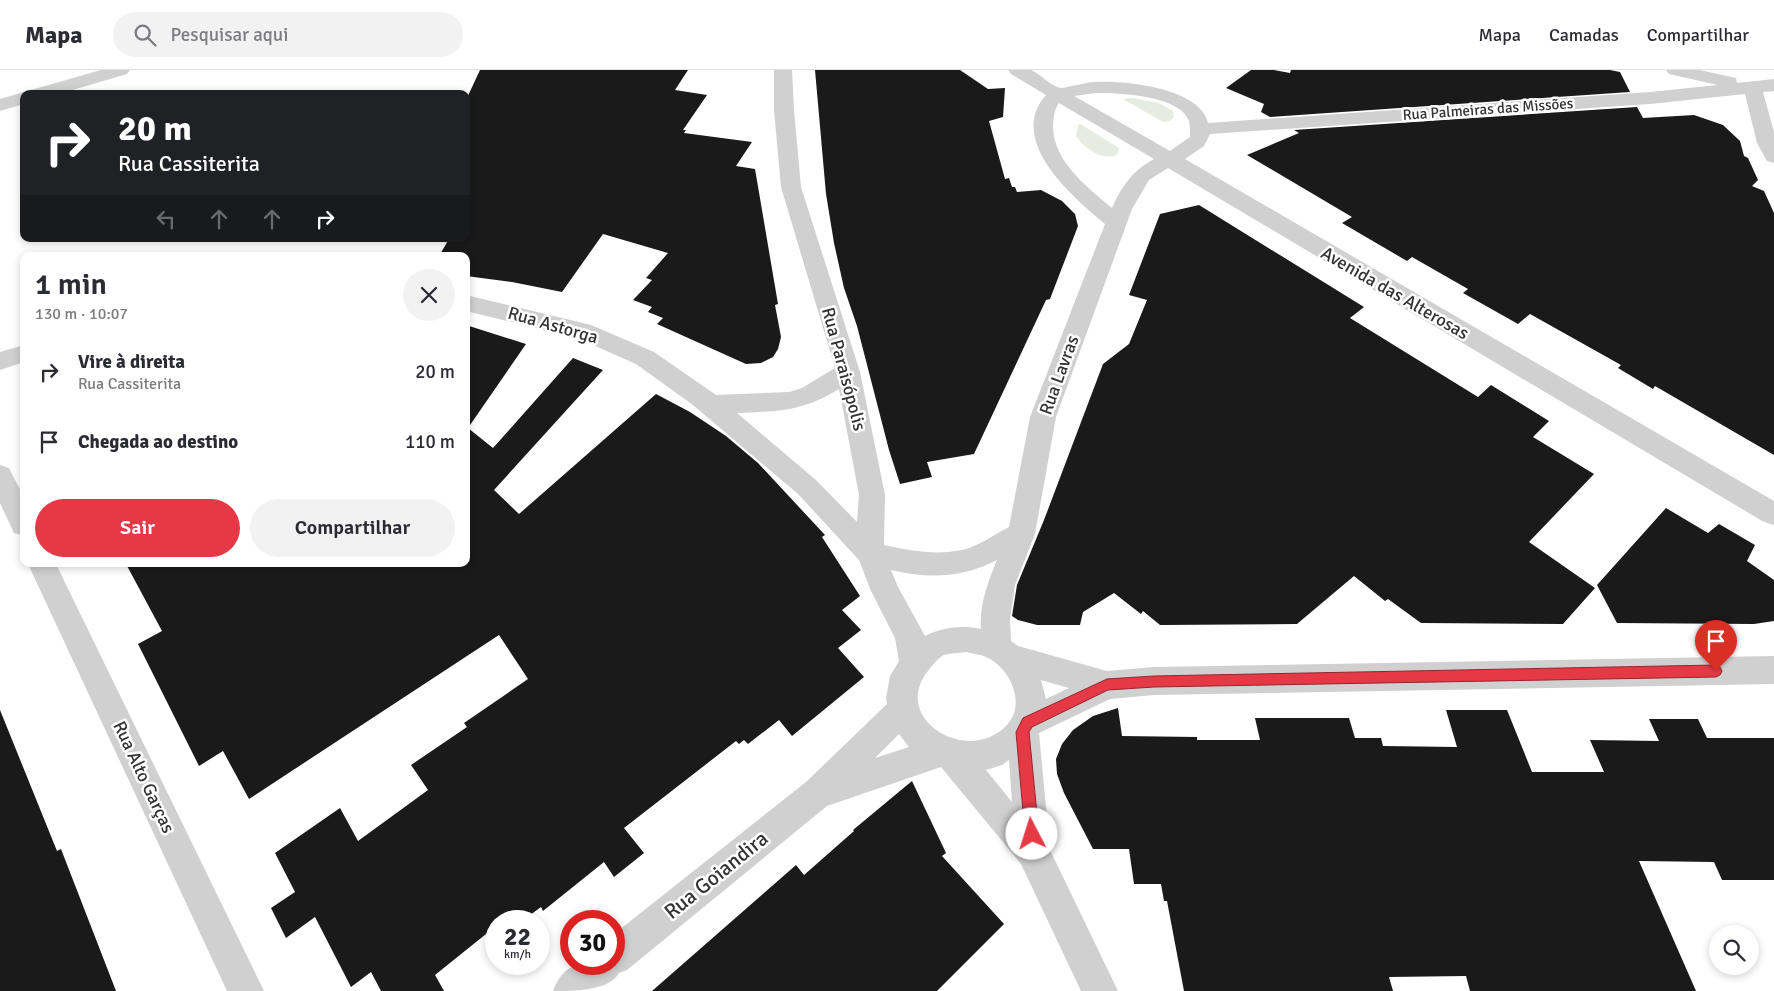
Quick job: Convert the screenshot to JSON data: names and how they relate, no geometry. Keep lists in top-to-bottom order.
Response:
{
  "streets": {
    "street": [
      "Rua Palmeiras das Missões",
      "Avenida das Alterosas",
      "Rua Astorga",
      "Rua Paraisópolis",
      "Rua Lavras",
      "Rua Alto Garças",
      "Rua Goiandira"
    ]
  },
  "crossings": [
    ["Rua Palmeiras das Missões", "Rua Lavras"],
    ["Avenida das Alterosas", "Rua Lavras"],
    ["Rua Astorga", "Rua Paraisópolis"],
    ["Rua Paraisópolis", "Rua Lavras"],
    ["Rua Paraisópolis", "Rua Goiandira"],
    ["Rua Lavras", "Rua Goiandira"]
  ],
  "page": {
    "header": "Mapa",
    "search": "Pesquisar aqui",
    "nav": ["Mapa", "Camadas", "Compartilhar"],
    "turn": ["20 m", "Rua Cassiterita"],
    "heading": ["1 min", "130 m · 10:07"],
    "list": [
      {
        "name": "Vire à direita",
        "note": "Rua Cassiterita",
        "value": "20 m"
      },
      {
        "name": "Chegada ao destino",
        "value": "110 m"
      }
    ],
    "buttons": ["Sair", "Compartilhar"],
    "speed": "22 km/h",
    "limit": "30"
  }
}
